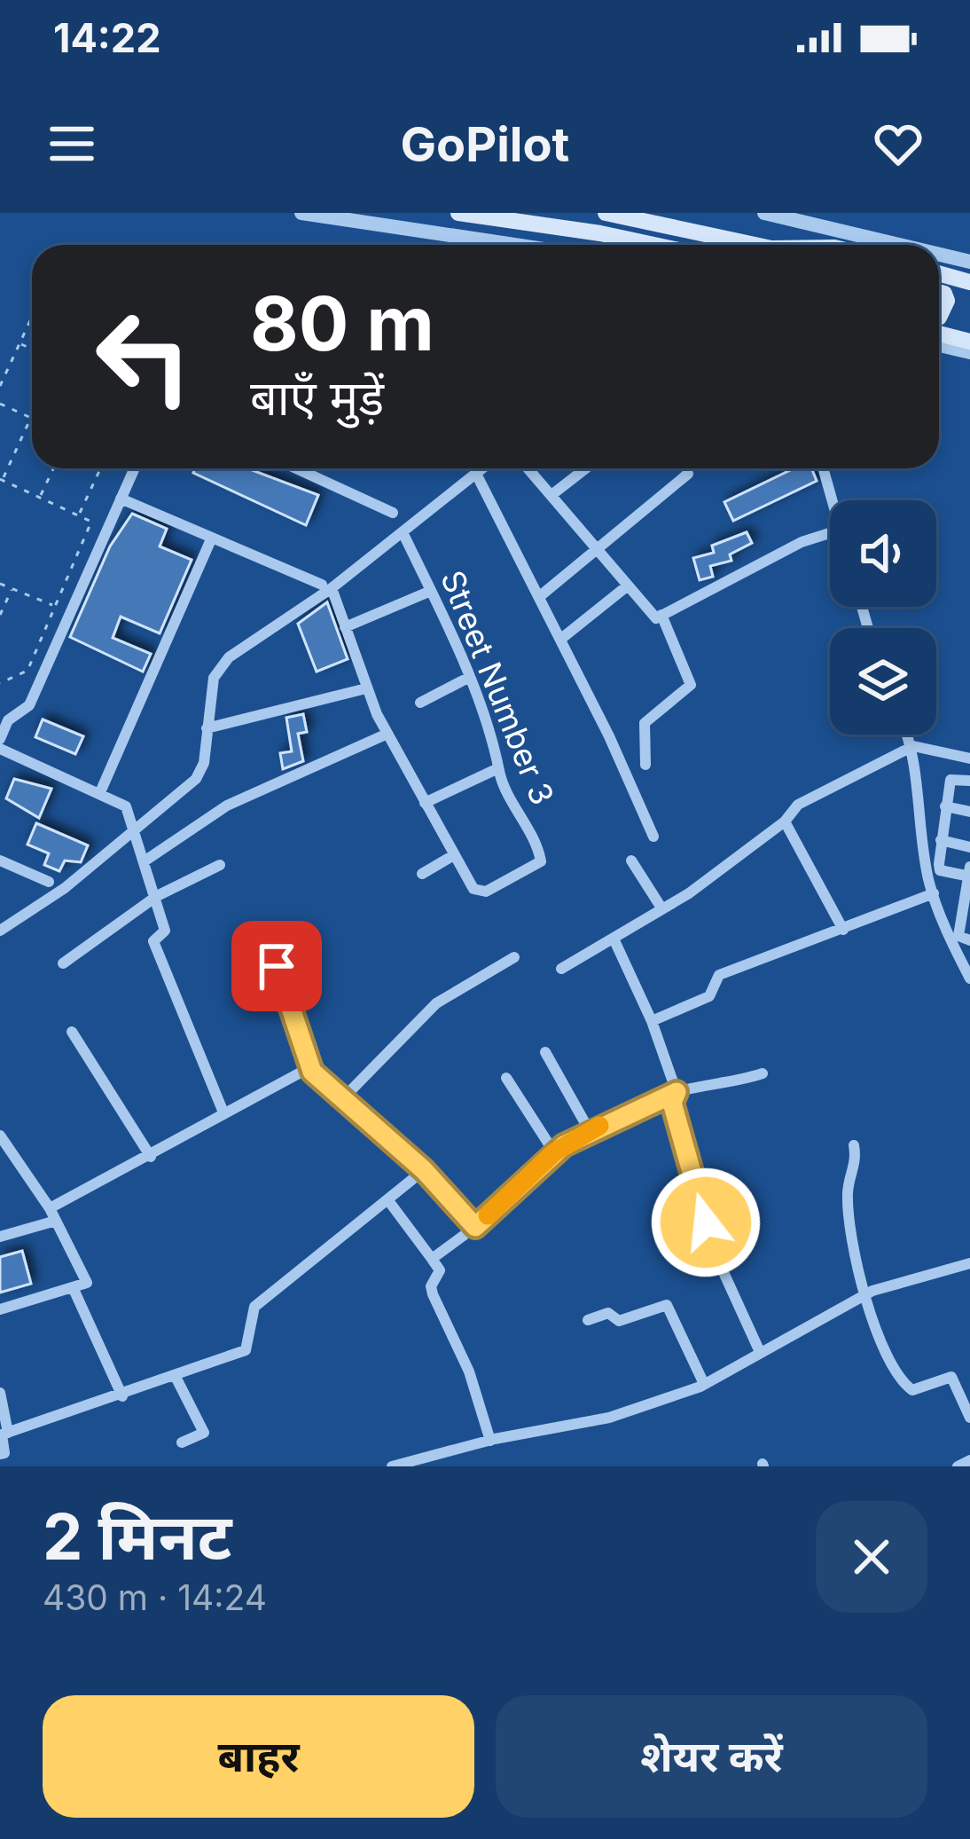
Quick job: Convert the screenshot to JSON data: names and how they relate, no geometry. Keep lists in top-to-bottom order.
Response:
{
  "streets": {
    "street": ["Street Number 3"]
  },
  "page": {
    "status": "14:22",
    "header": "GoPilot",
    "turn": ["80 m", "बाएँ मुड़ें"],
    "heading": ["2 मिनट", "430 m · 14:24"],
    "buttons": ["बाहर", "शेयर करें"]
  }
}
